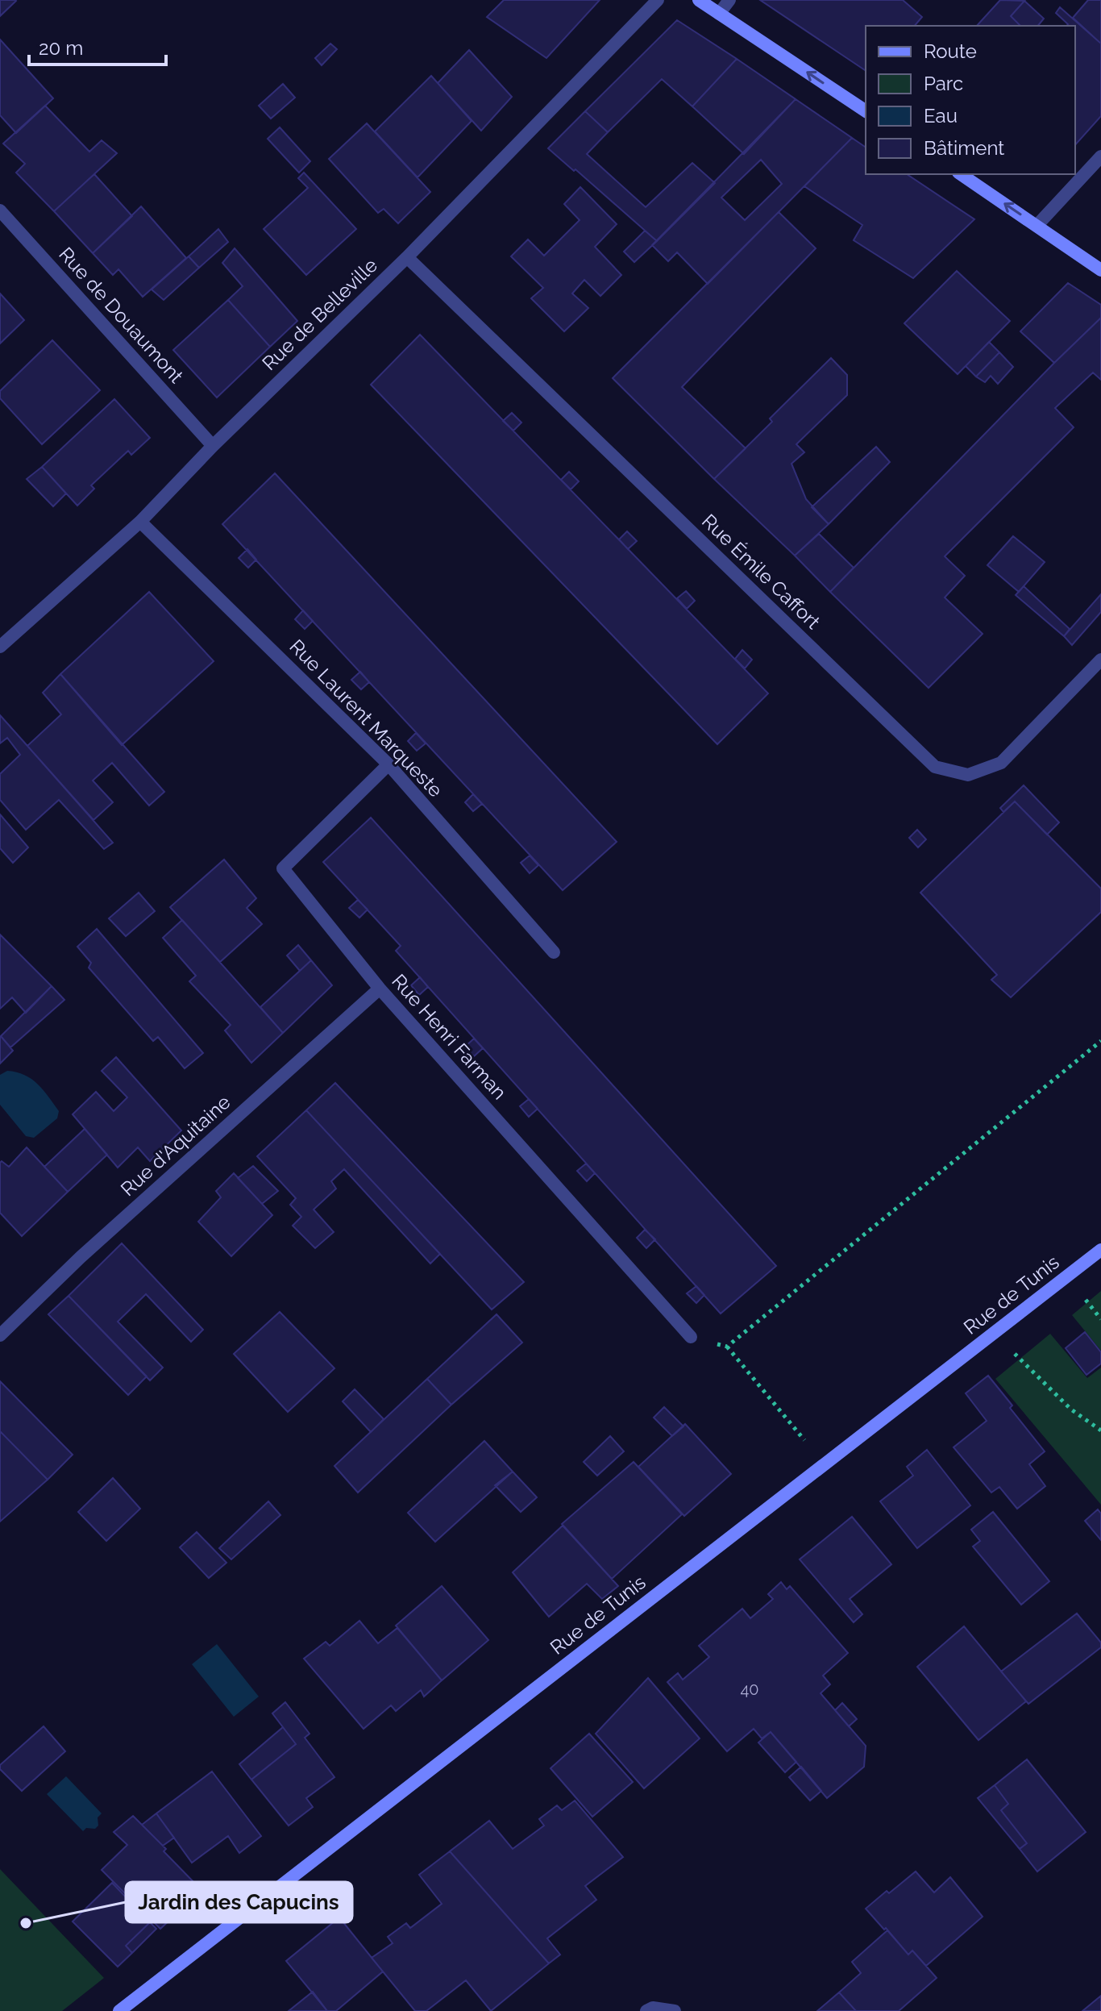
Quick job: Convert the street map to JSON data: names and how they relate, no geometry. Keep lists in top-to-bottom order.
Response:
{
  "streets": {
    "street": [
      "Rue de Belleville",
      "Rue de Douaumont",
      "Rue Émile Caffort",
      "Rue Laurent Marqueste",
      "Rue Henri Farman",
      "Rue d'Aquitaine",
      "Rue de Tunis"
    ]
  },
  "crossings": [
    ["Rue de Belleville", "Rue de Douaumont"],
    ["Rue de Belleville", "Rue Émile Caffort"],
    ["Rue de Belleville", "Rue Laurent Marqueste"],
    ["Rue Laurent Marqueste", "Rue Henri Farman"],
    ["Rue Henri Farman", "Rue d'Aquitaine"]
  ],
  "places": ["Jardin des Capucins"],
  "house_numbers": ["40"],
  "legend": [
    "Route",
    "Parc",
    "Eau",
    "Bâtiment"
  ],
  "scale_bar": "20 m"
}
